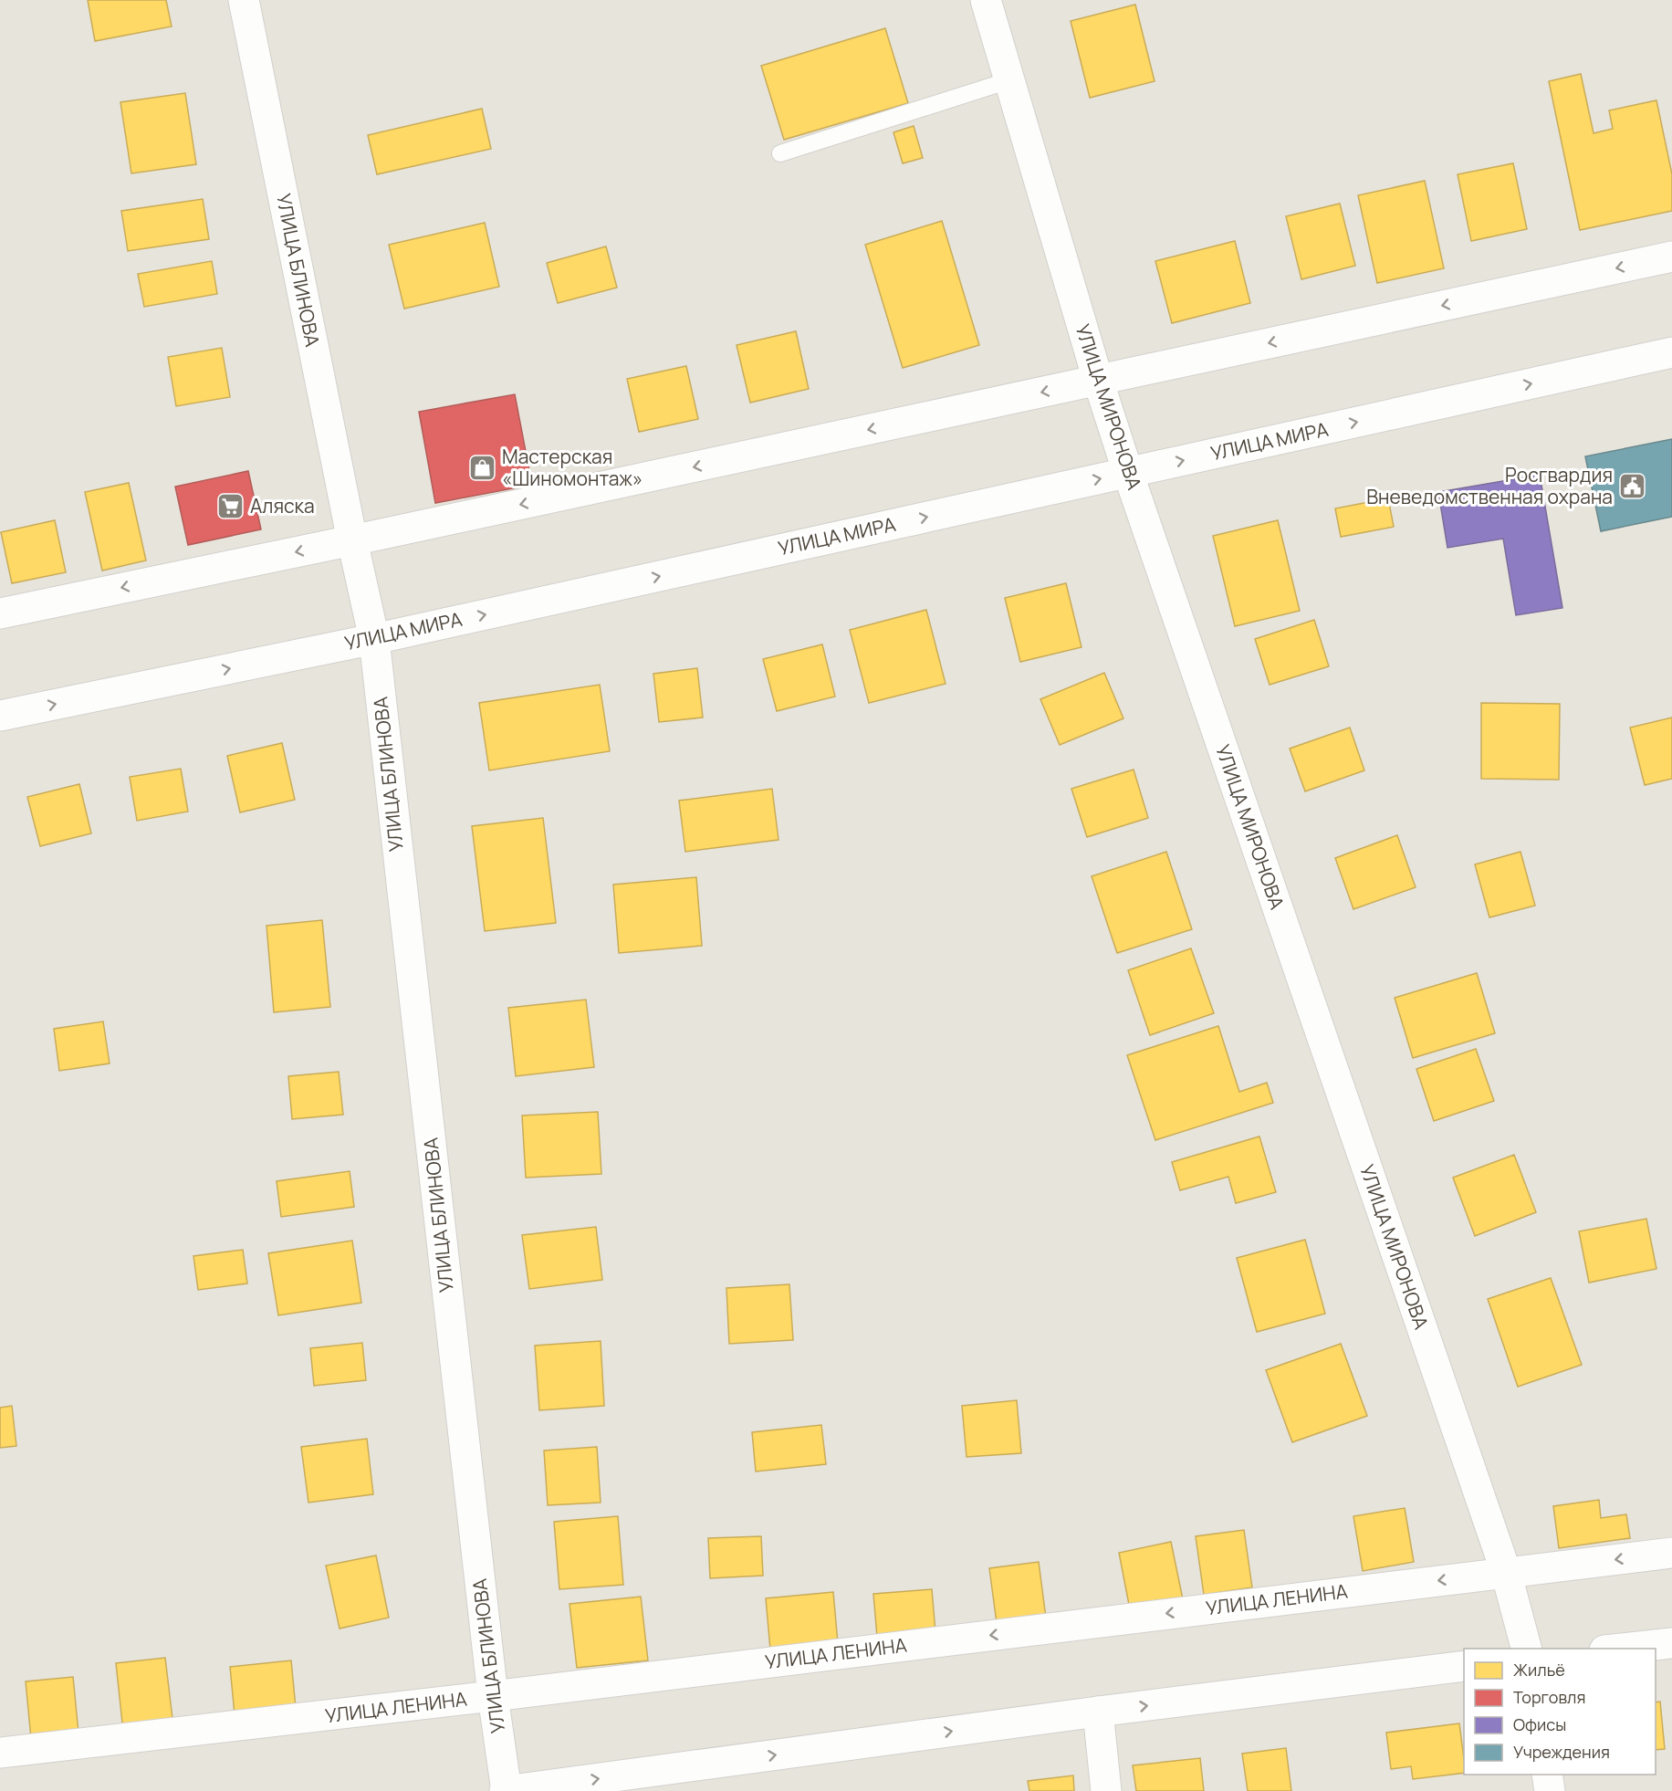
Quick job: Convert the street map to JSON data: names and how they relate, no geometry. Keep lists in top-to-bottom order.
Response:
{
  "streets": {
    "street": [
      "УЛИЦА БЛИНОВА",
      "УЛИЦА МИРОНОВА",
      "УЛИЦА МИРА",
      "УЛИЦА ЛЕНИНА"
    ]
  },
  "crossings": [
    ["УЛИЦА БЛИНОВА", "УЛИЦА МИРА"],
    ["УЛИЦА БЛИНОВА", "УЛИЦА ЛЕНИНА"],
    ["УЛИЦА МИРОНОВА", "УЛИЦА МИРА"],
    ["УЛИЦА МИРОНОВА", "УЛИЦА ЛЕНИНА"]
  ],
  "places": {
    "shop": ["Мастерская «Шиномонтаж»"],
    "public building": ["Росгвардия Вневедомственная охрана"],
    "supermarket": ["Аляска"]
  },
  "legend": [
    "Жильё",
    "Торговля",
    "Офисы",
    "Учреждения"
  ]
}
